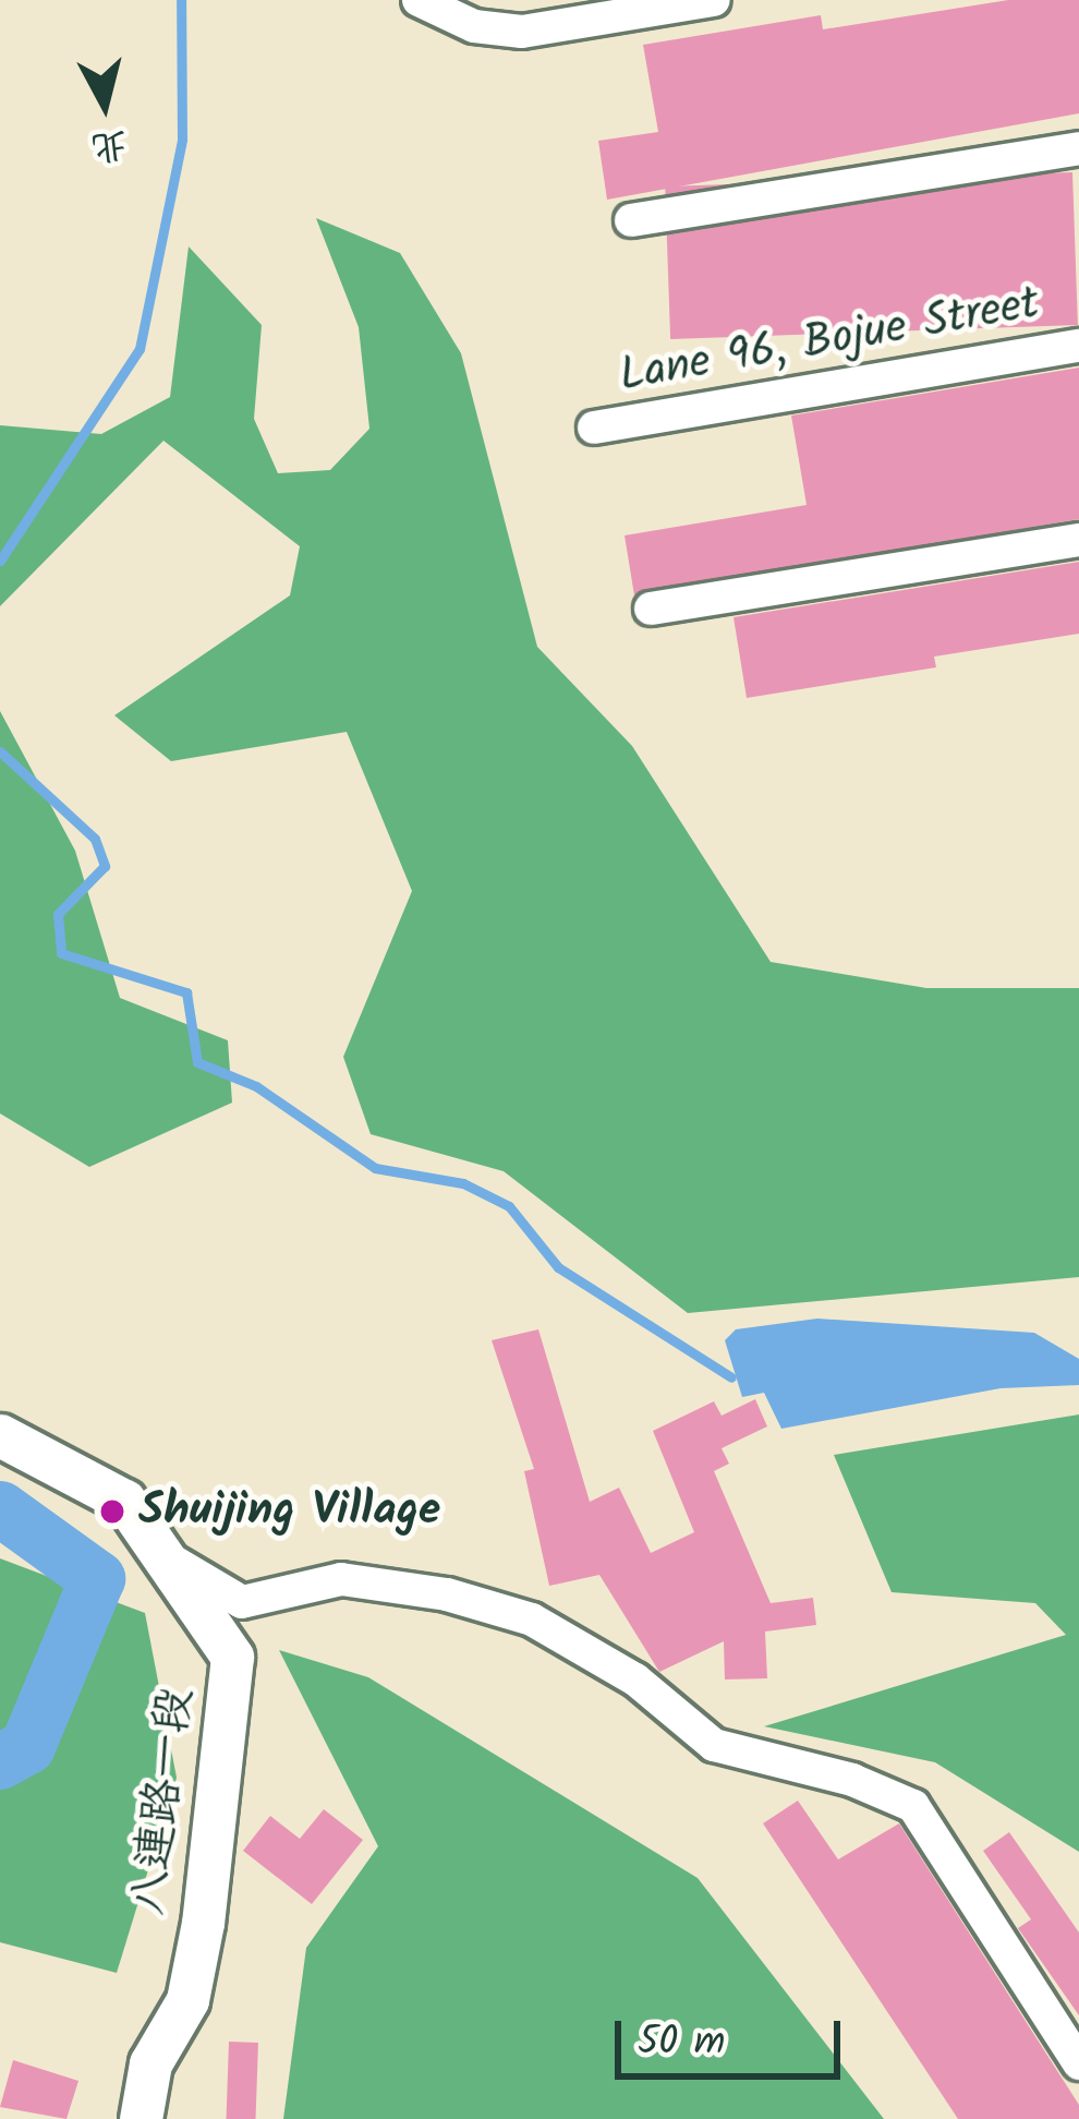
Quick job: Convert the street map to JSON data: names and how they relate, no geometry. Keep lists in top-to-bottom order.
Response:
{
  "streets": {
    "street": ["Lane 96, Bojue Street", "八連路一段"]
  },
  "places": ["Shuijing Village"],
  "scale_bar": "50 m",
  "north": "bottom"
}
